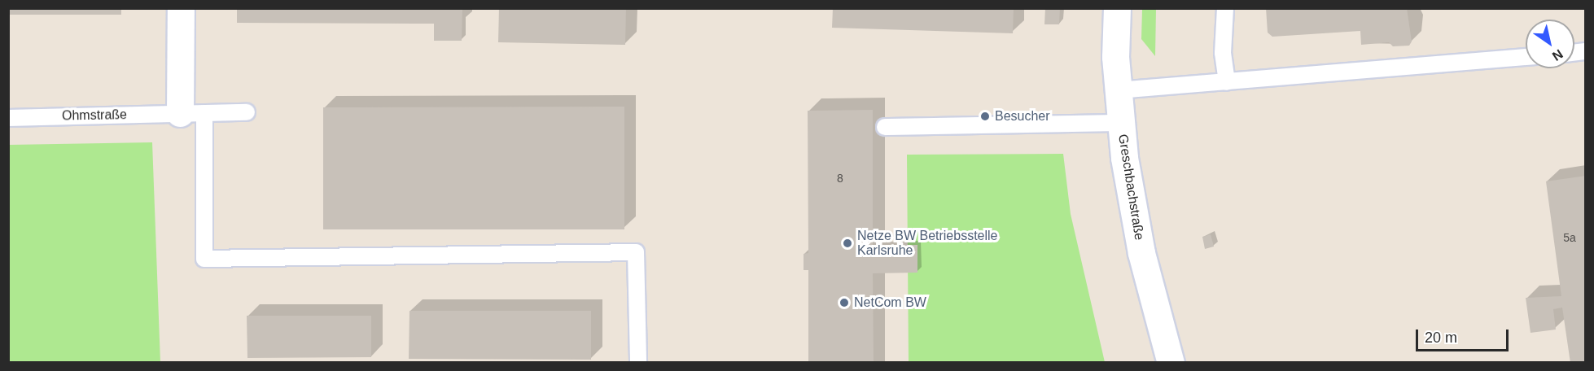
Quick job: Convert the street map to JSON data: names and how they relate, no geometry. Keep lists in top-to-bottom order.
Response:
{
  "streets": {
    "street": ["Greschbachstraße"],
    "lane": ["Ohmstraße"]
  },
  "places": ["Besucher", "Netze BW Betriebsstelle Karlsruhe", "NetCom BW"],
  "house_numbers": ["8", "5a"],
  "scale_bar": "20 m",
  "north": "bottom right"
}
